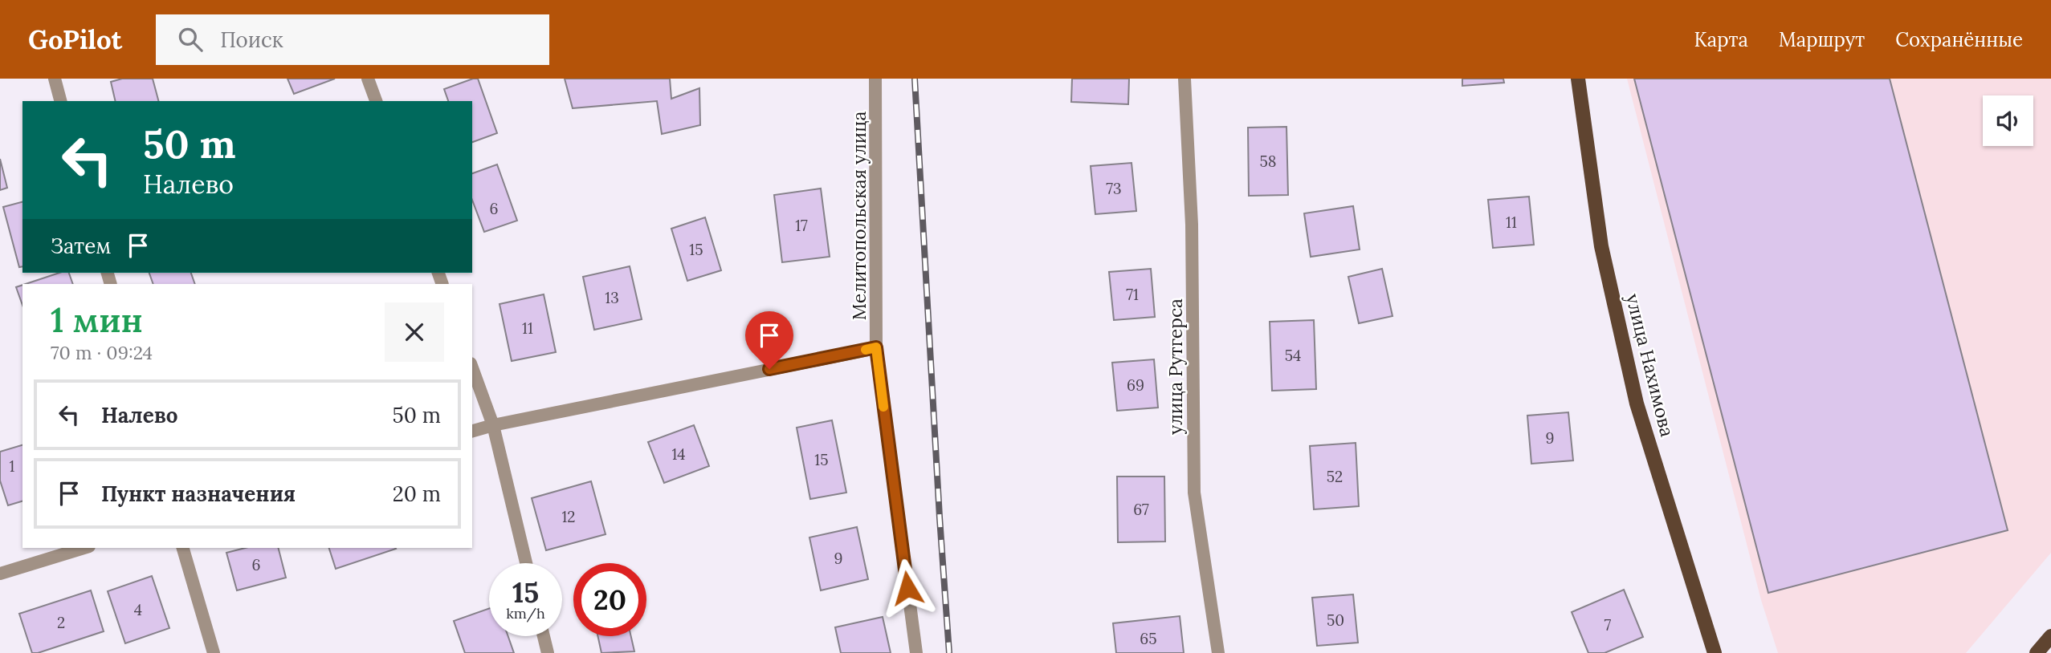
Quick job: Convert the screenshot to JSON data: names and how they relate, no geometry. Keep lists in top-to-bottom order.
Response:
{
  "streets": {
    "main road": ["улица Нахимова"],
    "lane": ["Мелитопольская улица", "улица Рутгерса"]
  },
  "house_numbers": [
    "58",
    "73",
    "6",
    "11",
    "17",
    "15",
    "71",
    "13",
    "11",
    "54",
    "69",
    "9",
    "14",
    "15",
    "1",
    "52",
    "67",
    "12",
    "9",
    "6",
    "4",
    "50",
    "2",
    "7",
    "65"
  ],
  "page": {
    "header": "GoPilot",
    "search": "Поиск",
    "nav": ["Карта", "Маршрут", "Сохранённые"],
    "turn": ["50 m", "Налево"],
    "then": "Затем",
    "heading": ["1 мин", "70 m · 09:24"],
    "list": [
      {
        "name": "Налево",
        "value": "50 m"
      },
      {
        "name": "Пункт назначения",
        "value": "20 m"
      }
    ],
    "speed": "15 km/h",
    "limit": "20"
  }
}
